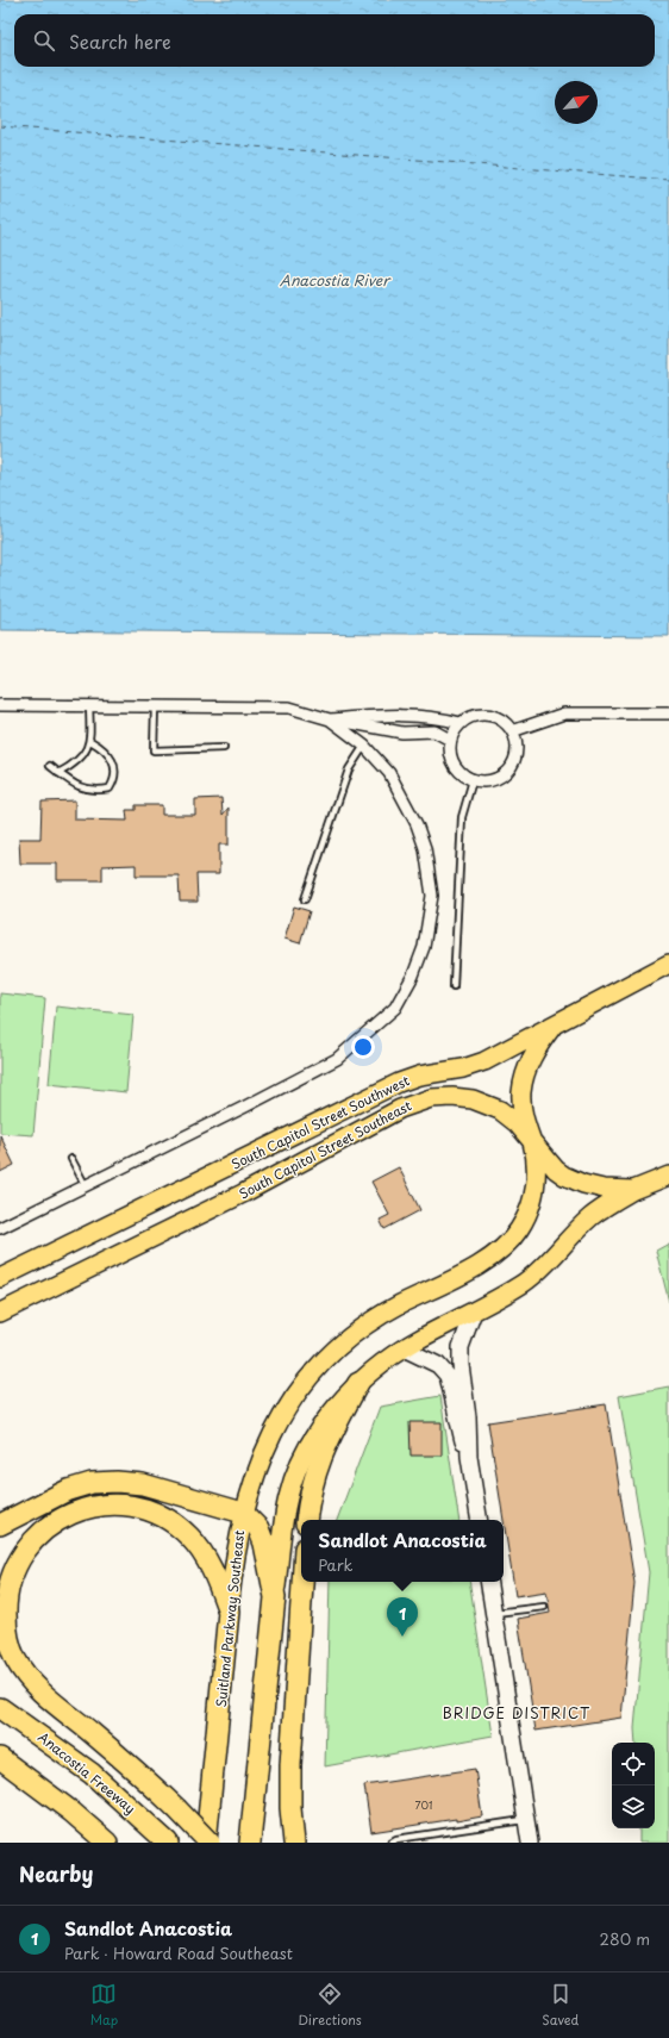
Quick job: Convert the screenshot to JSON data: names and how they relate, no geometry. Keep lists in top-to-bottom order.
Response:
{
  "streets": {
    "highway": ["Suitland Parkway Southeast", "Anacostia Freeway"],
    "main road": ["South Capitol Street Southwest", "South Capitol Street Southeast"]
  },
  "crossings": [
    ["South Capitol Street Southwest", "Suitland Parkway Southeast"],
    ["South Capitol Street Southeast", "Suitland Parkway Southeast"]
  ],
  "districts": ["BRIDGE DISTRICT"],
  "water": ["Anacostia River"],
  "house_numbers": ["701"],
  "north": "top right",
  "page": {
    "search": "Search here",
    "popup": ["Sandlot Anacostia", "Park"],
    "pins": "1",
    "heading": "Nearby",
    "list": [
      {
        "mark": "1",
        "name": "Sandlot Anacostia",
        "note": "Park · Howard Road Southeast",
        "value": "280 m"
      }
    ],
    "nav": ["Map", "Directions", "Saved"]
  }
}
